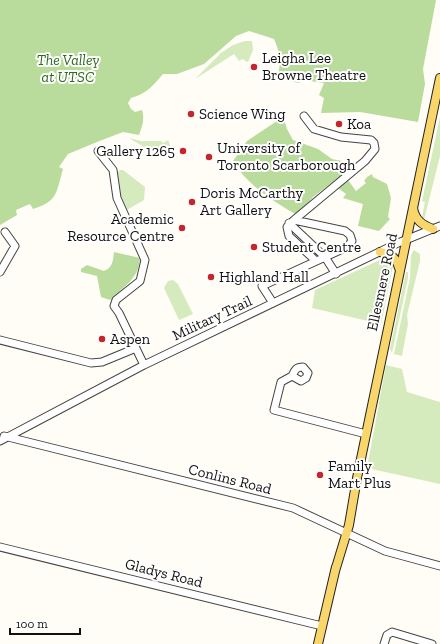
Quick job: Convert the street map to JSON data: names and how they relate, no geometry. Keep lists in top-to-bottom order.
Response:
{
  "streets": {
    "main road": ["Ellesmere Road"],
    "street": ["Military Trail", "Conlins Road", "Gladys Road"]
  },
  "crossings": [
    ["Ellesmere Road", "Military Trail"],
    ["Ellesmere Road", "Conlins Road"],
    ["Ellesmere Road", "Gladys Road"],
    ["Military Trail", "Conlins Road"]
  ],
  "parks": ["The Valley at UTSC"],
  "places": [
    "Leigha Lee Browne Theatre",
    "Science Wing",
    "Koa",
    "Gallery 1265",
    "University of Toronto Scarborough",
    "Doris McCarthy Art Gallery",
    "Academic Resource Centre",
    "Student Centre",
    "Highland Hall",
    "Aspen",
    "Family Mart Plus"
  ],
  "scale_bar": "100 m"
}
